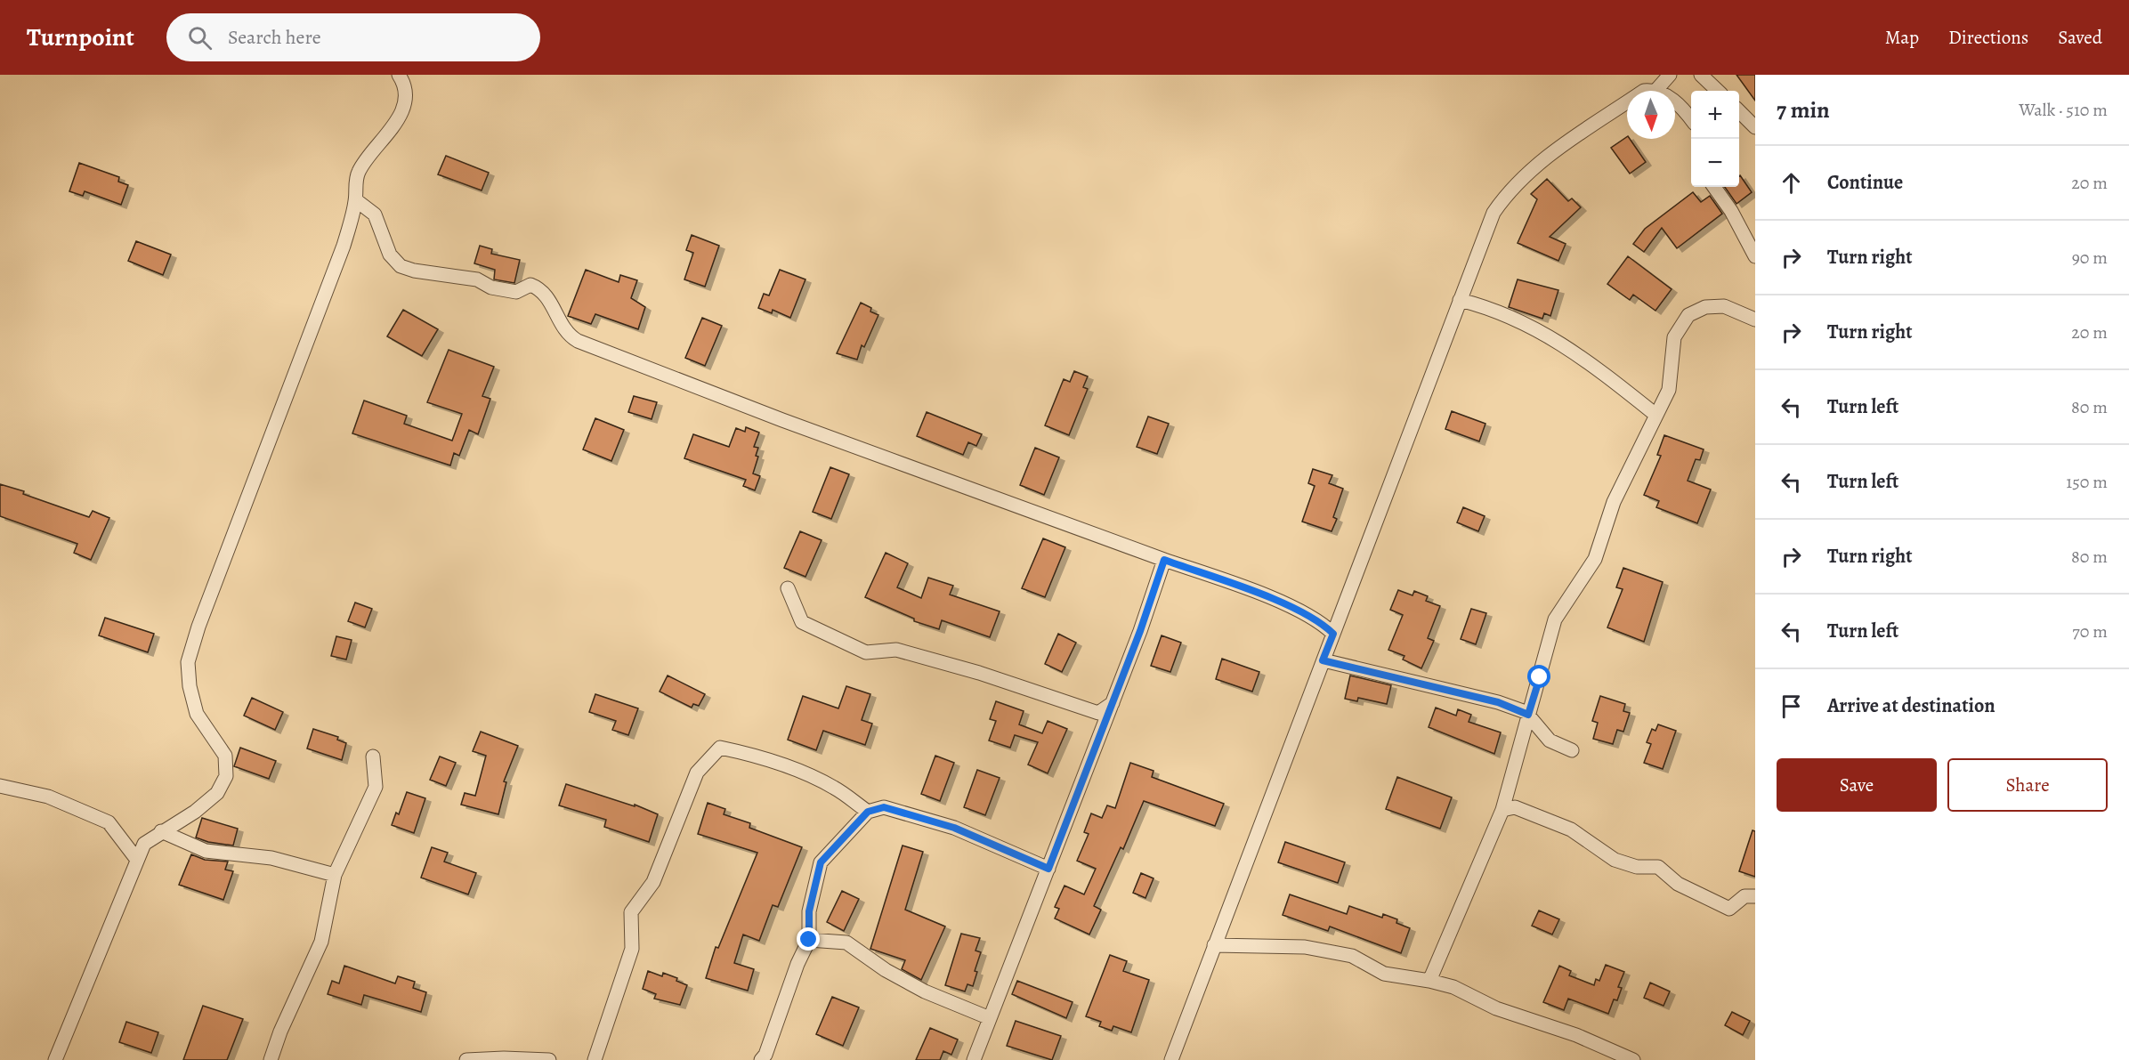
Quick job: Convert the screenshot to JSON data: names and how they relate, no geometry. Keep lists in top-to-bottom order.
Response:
{
  "north": "bottom",
  "page": {
    "header": "Turnpoint",
    "search": "Search here",
    "nav": ["Map", "Directions", "Saved"],
    "heading": ["7 min", "Walk · 510 m"],
    "map_buttons": ["+", "−"],
    "list": [
      ["Continue", "20 m"],
      ["Turn right", "90 m"],
      ["Turn right", "20 m"],
      ["Turn left", "80 m"],
      ["Turn left", "150 m"],
      ["Turn right", "80 m"],
      ["Turn left", "70 m"],
      "Arrive at destination"
    ],
    "buttons": ["Save", "Share"]
  }
}
